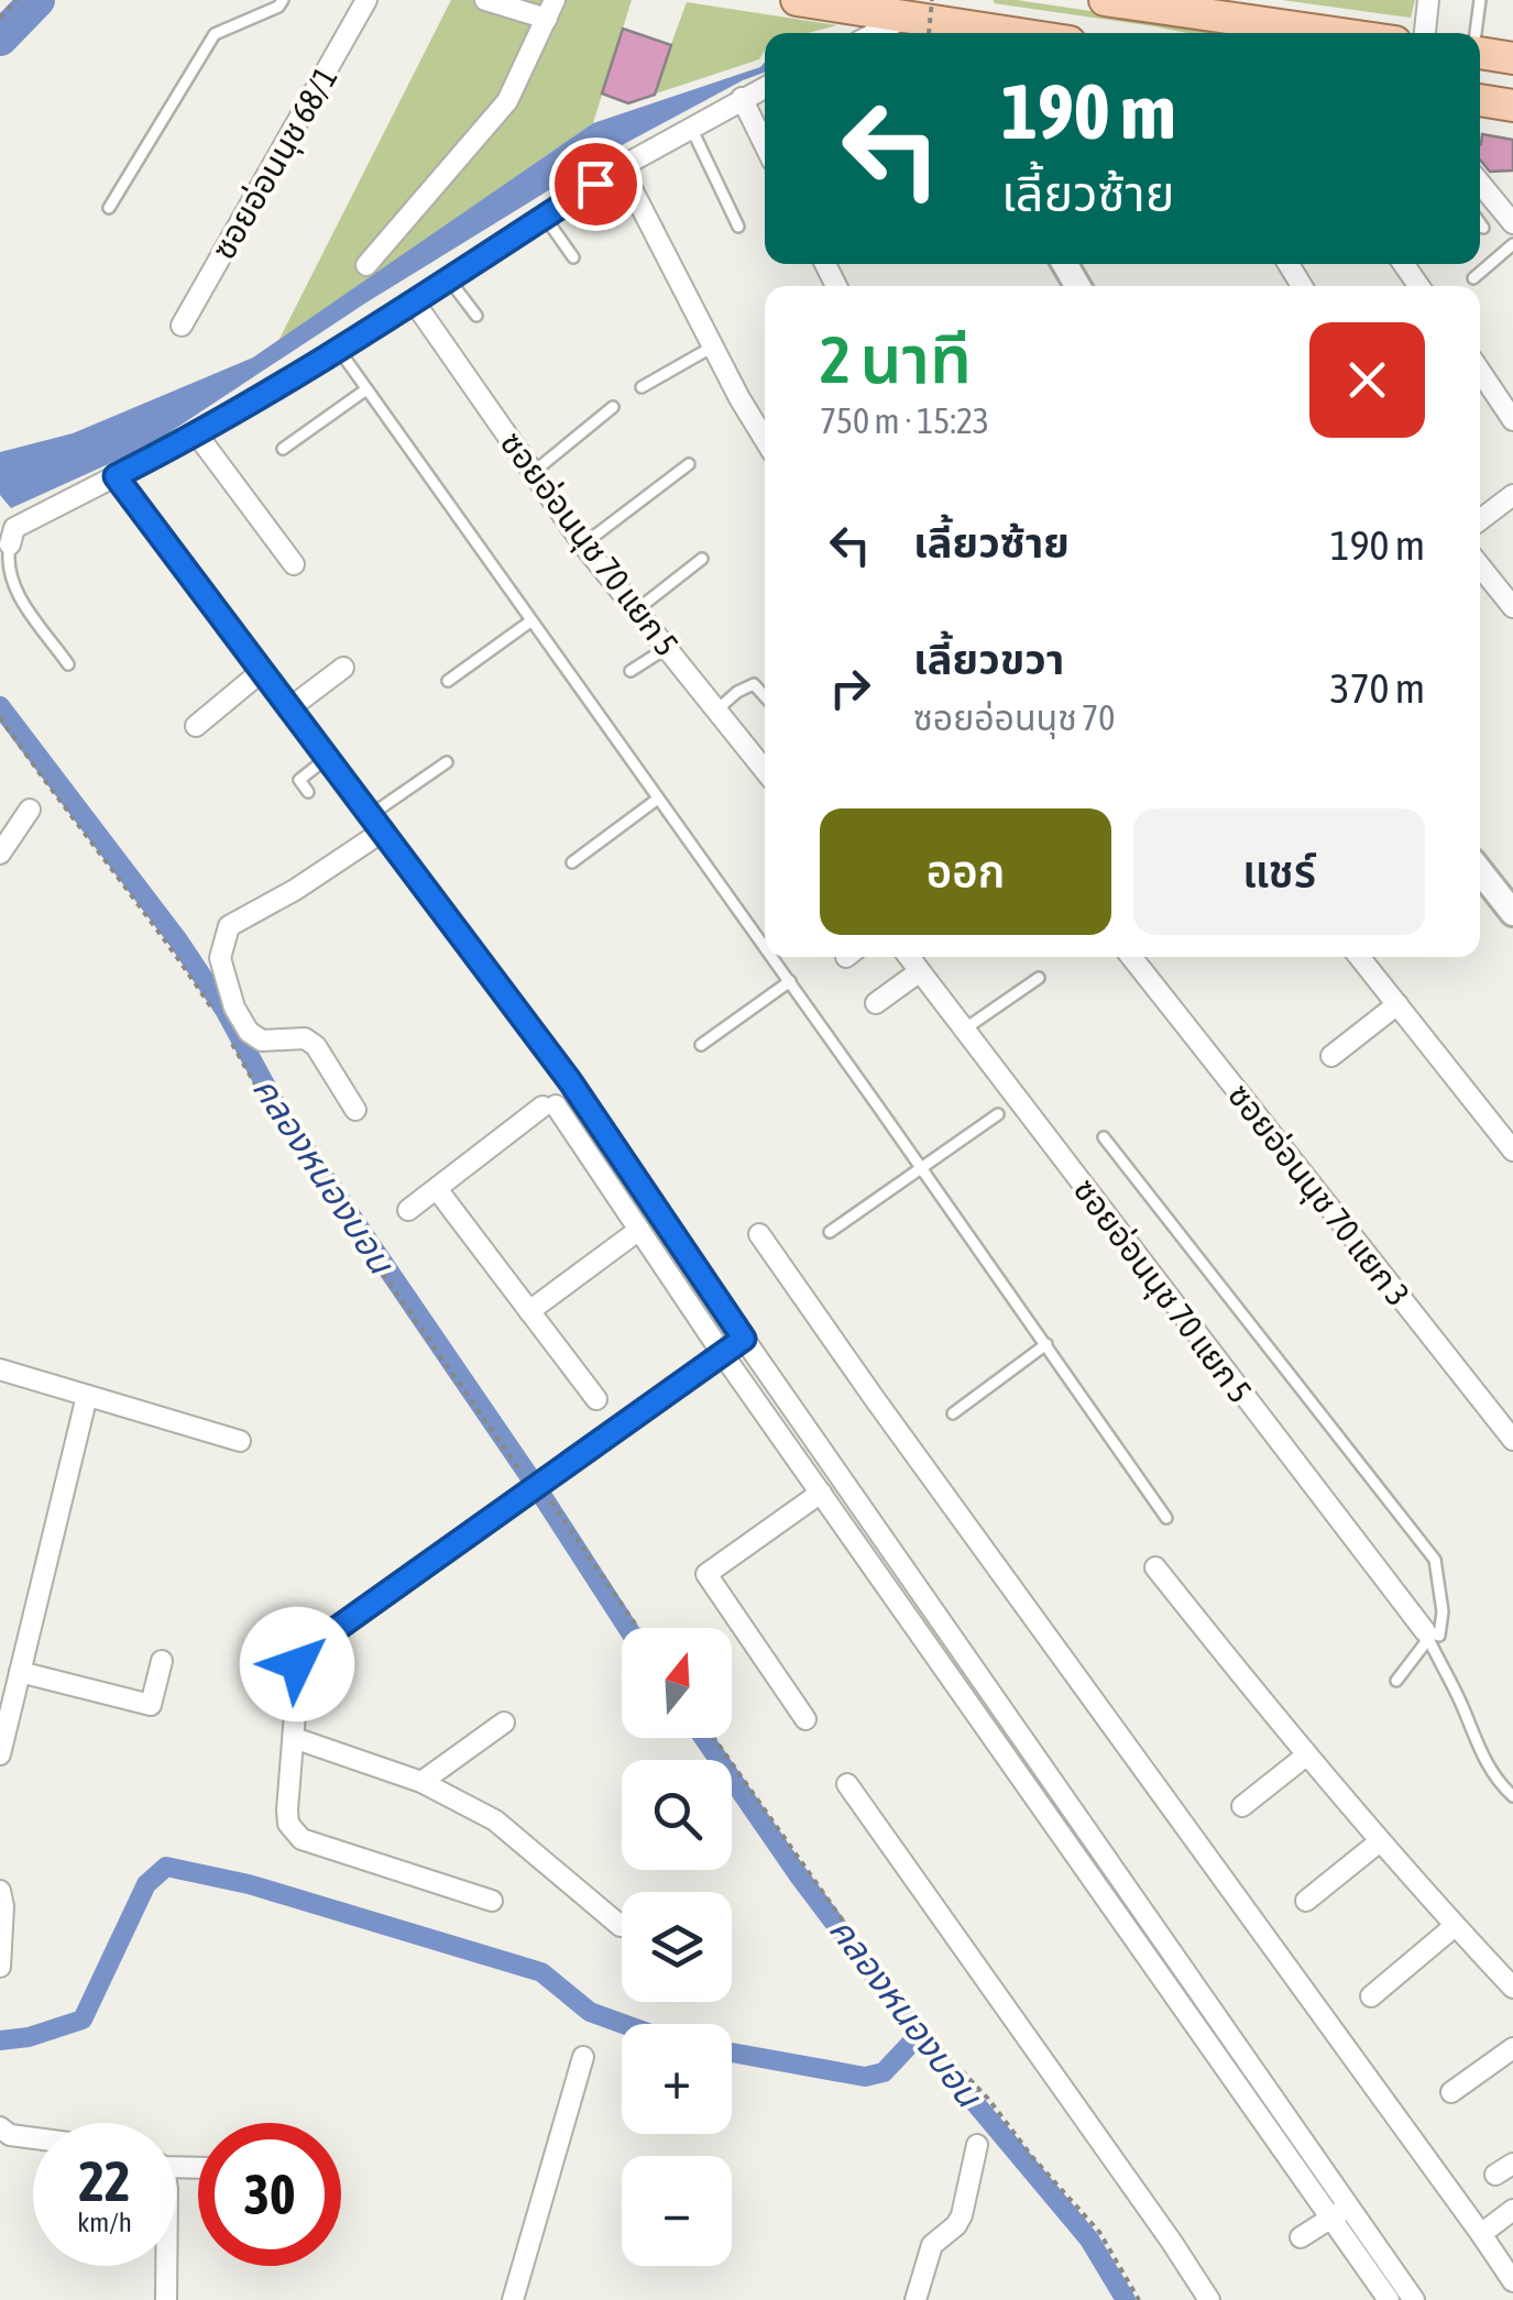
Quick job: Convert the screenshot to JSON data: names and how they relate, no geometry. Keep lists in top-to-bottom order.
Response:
{
  "streets": {
    "street": ["ซอยอ่อนนุช 68/1", "ซอยอ่อนนุช 70 แยก 5", "ซอยอ่อนนุช 70 แยก 3"]
  },
  "water": ["คลองหนองบอน"],
  "north": "top",
  "page": {
    "turn": ["190 m", "เลี้ยวซ้าย"],
    "heading": ["2 นาที", "750 m · 15:23"],
    "list": [
      {
        "name": "เลี้ยวซ้าย",
        "value": "190 m"
      },
      {
        "name": "เลี้ยวขวา",
        "note": "ซอยอ่อนนุช 70",
        "value": "370 m"
      }
    ],
    "buttons": ["ออก", "แชร์"],
    "map_buttons": ["+", "−"],
    "speed": "22 km/h",
    "limit": "30"
  }
}
